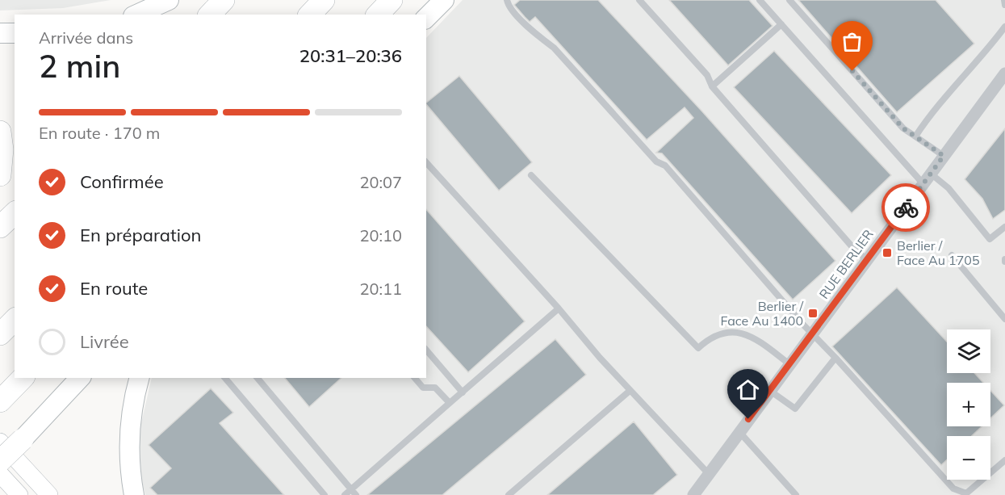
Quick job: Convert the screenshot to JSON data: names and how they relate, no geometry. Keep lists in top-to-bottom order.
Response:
{
  "streets": {
    "street": ["RUE BERLIER"]
  },
  "places": {
    "transit": ["Berlier / Face Au 1705", "Berlier / Face Au 1400"]
  },
  "page": {
    "heading": ["2 min", "Arrivée dans", "20:31–20:36"],
    "bar": "En route · 170 m",
    "list": [
      ["Confirmée", "20:07"],
      ["En préparation", "20:10"],
      ["En route", "20:11"],
      "Livrée"
    ],
    "map_buttons": ["+", "−"]
  }
}
